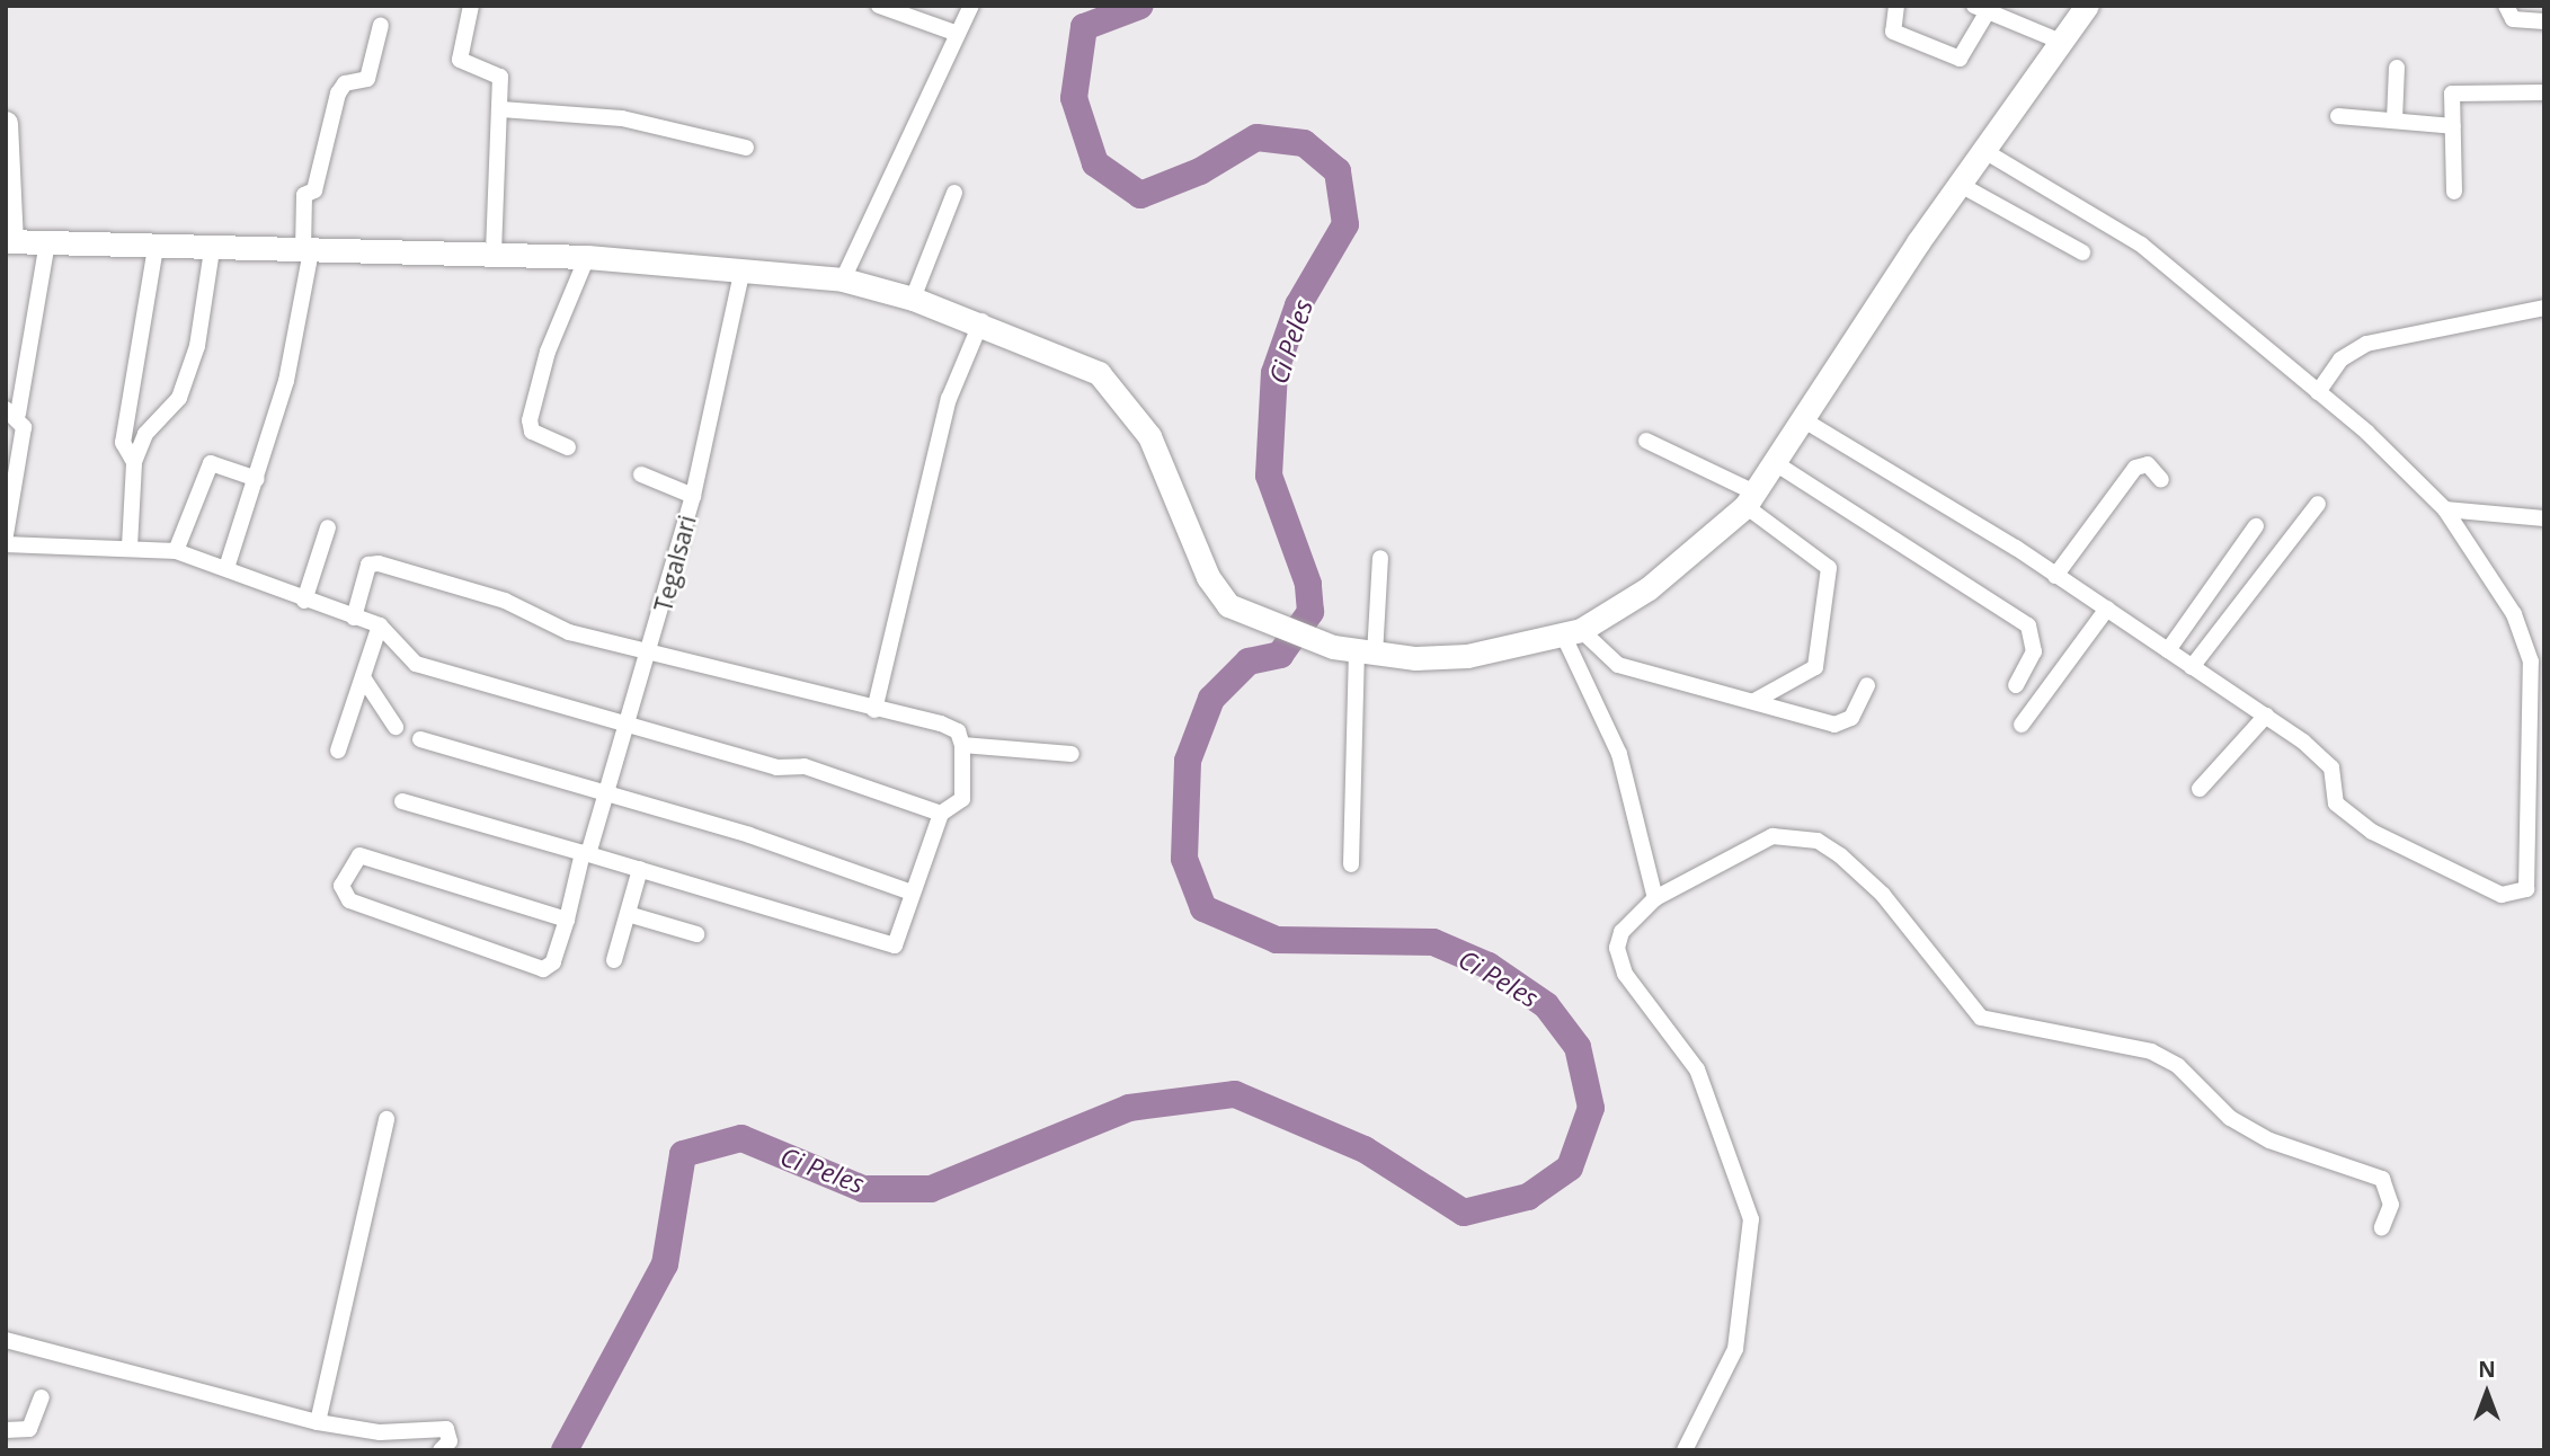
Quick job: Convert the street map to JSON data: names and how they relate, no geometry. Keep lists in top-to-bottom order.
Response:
{
  "streets": {
    "street": ["Tegalsari"]
  },
  "water": ["Ci Peles"],
  "north": "top"
}
